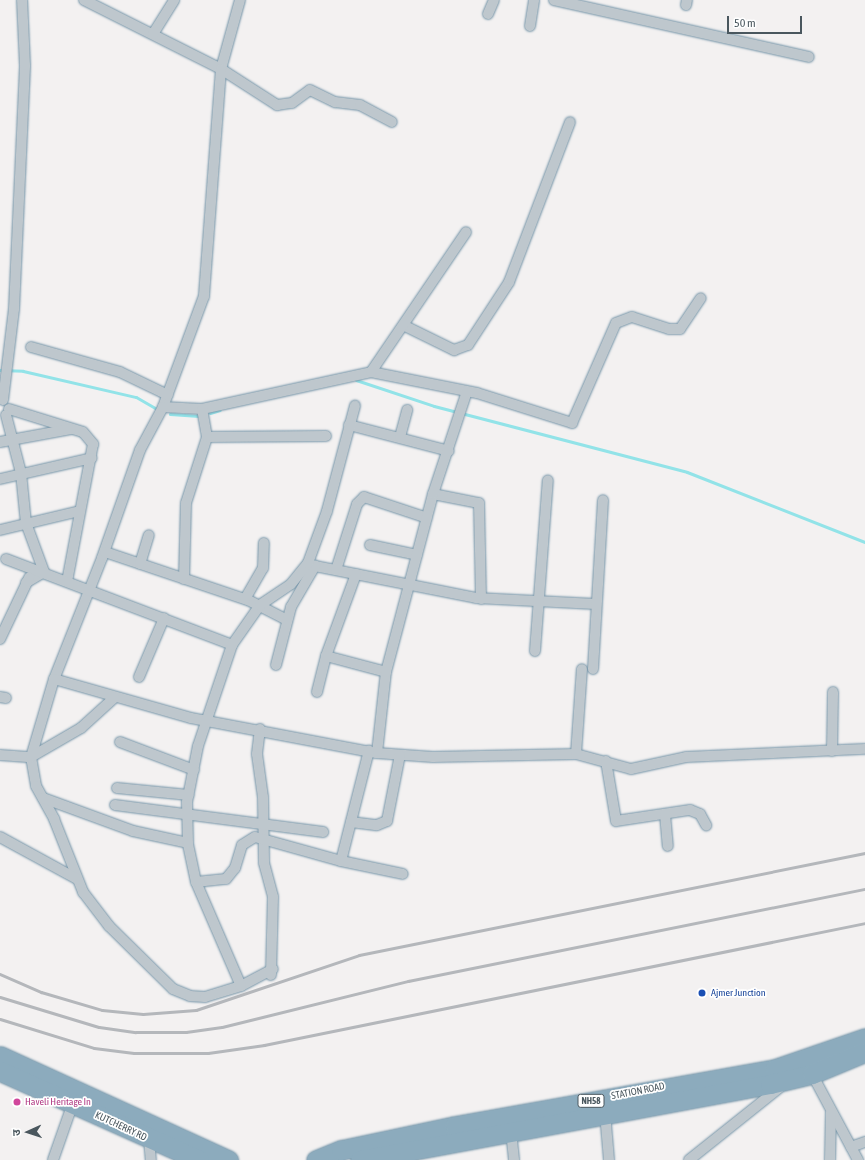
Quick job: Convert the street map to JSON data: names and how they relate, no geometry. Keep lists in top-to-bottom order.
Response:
{
  "streets": {
    "highway": ["STATION ROAD", "NH58", "KUTCHERRY RD"]
  },
  "places": ["Ajmer Junction", "Haveli Heritage In"],
  "scale_bar": "50 m",
  "north": "left"
}
